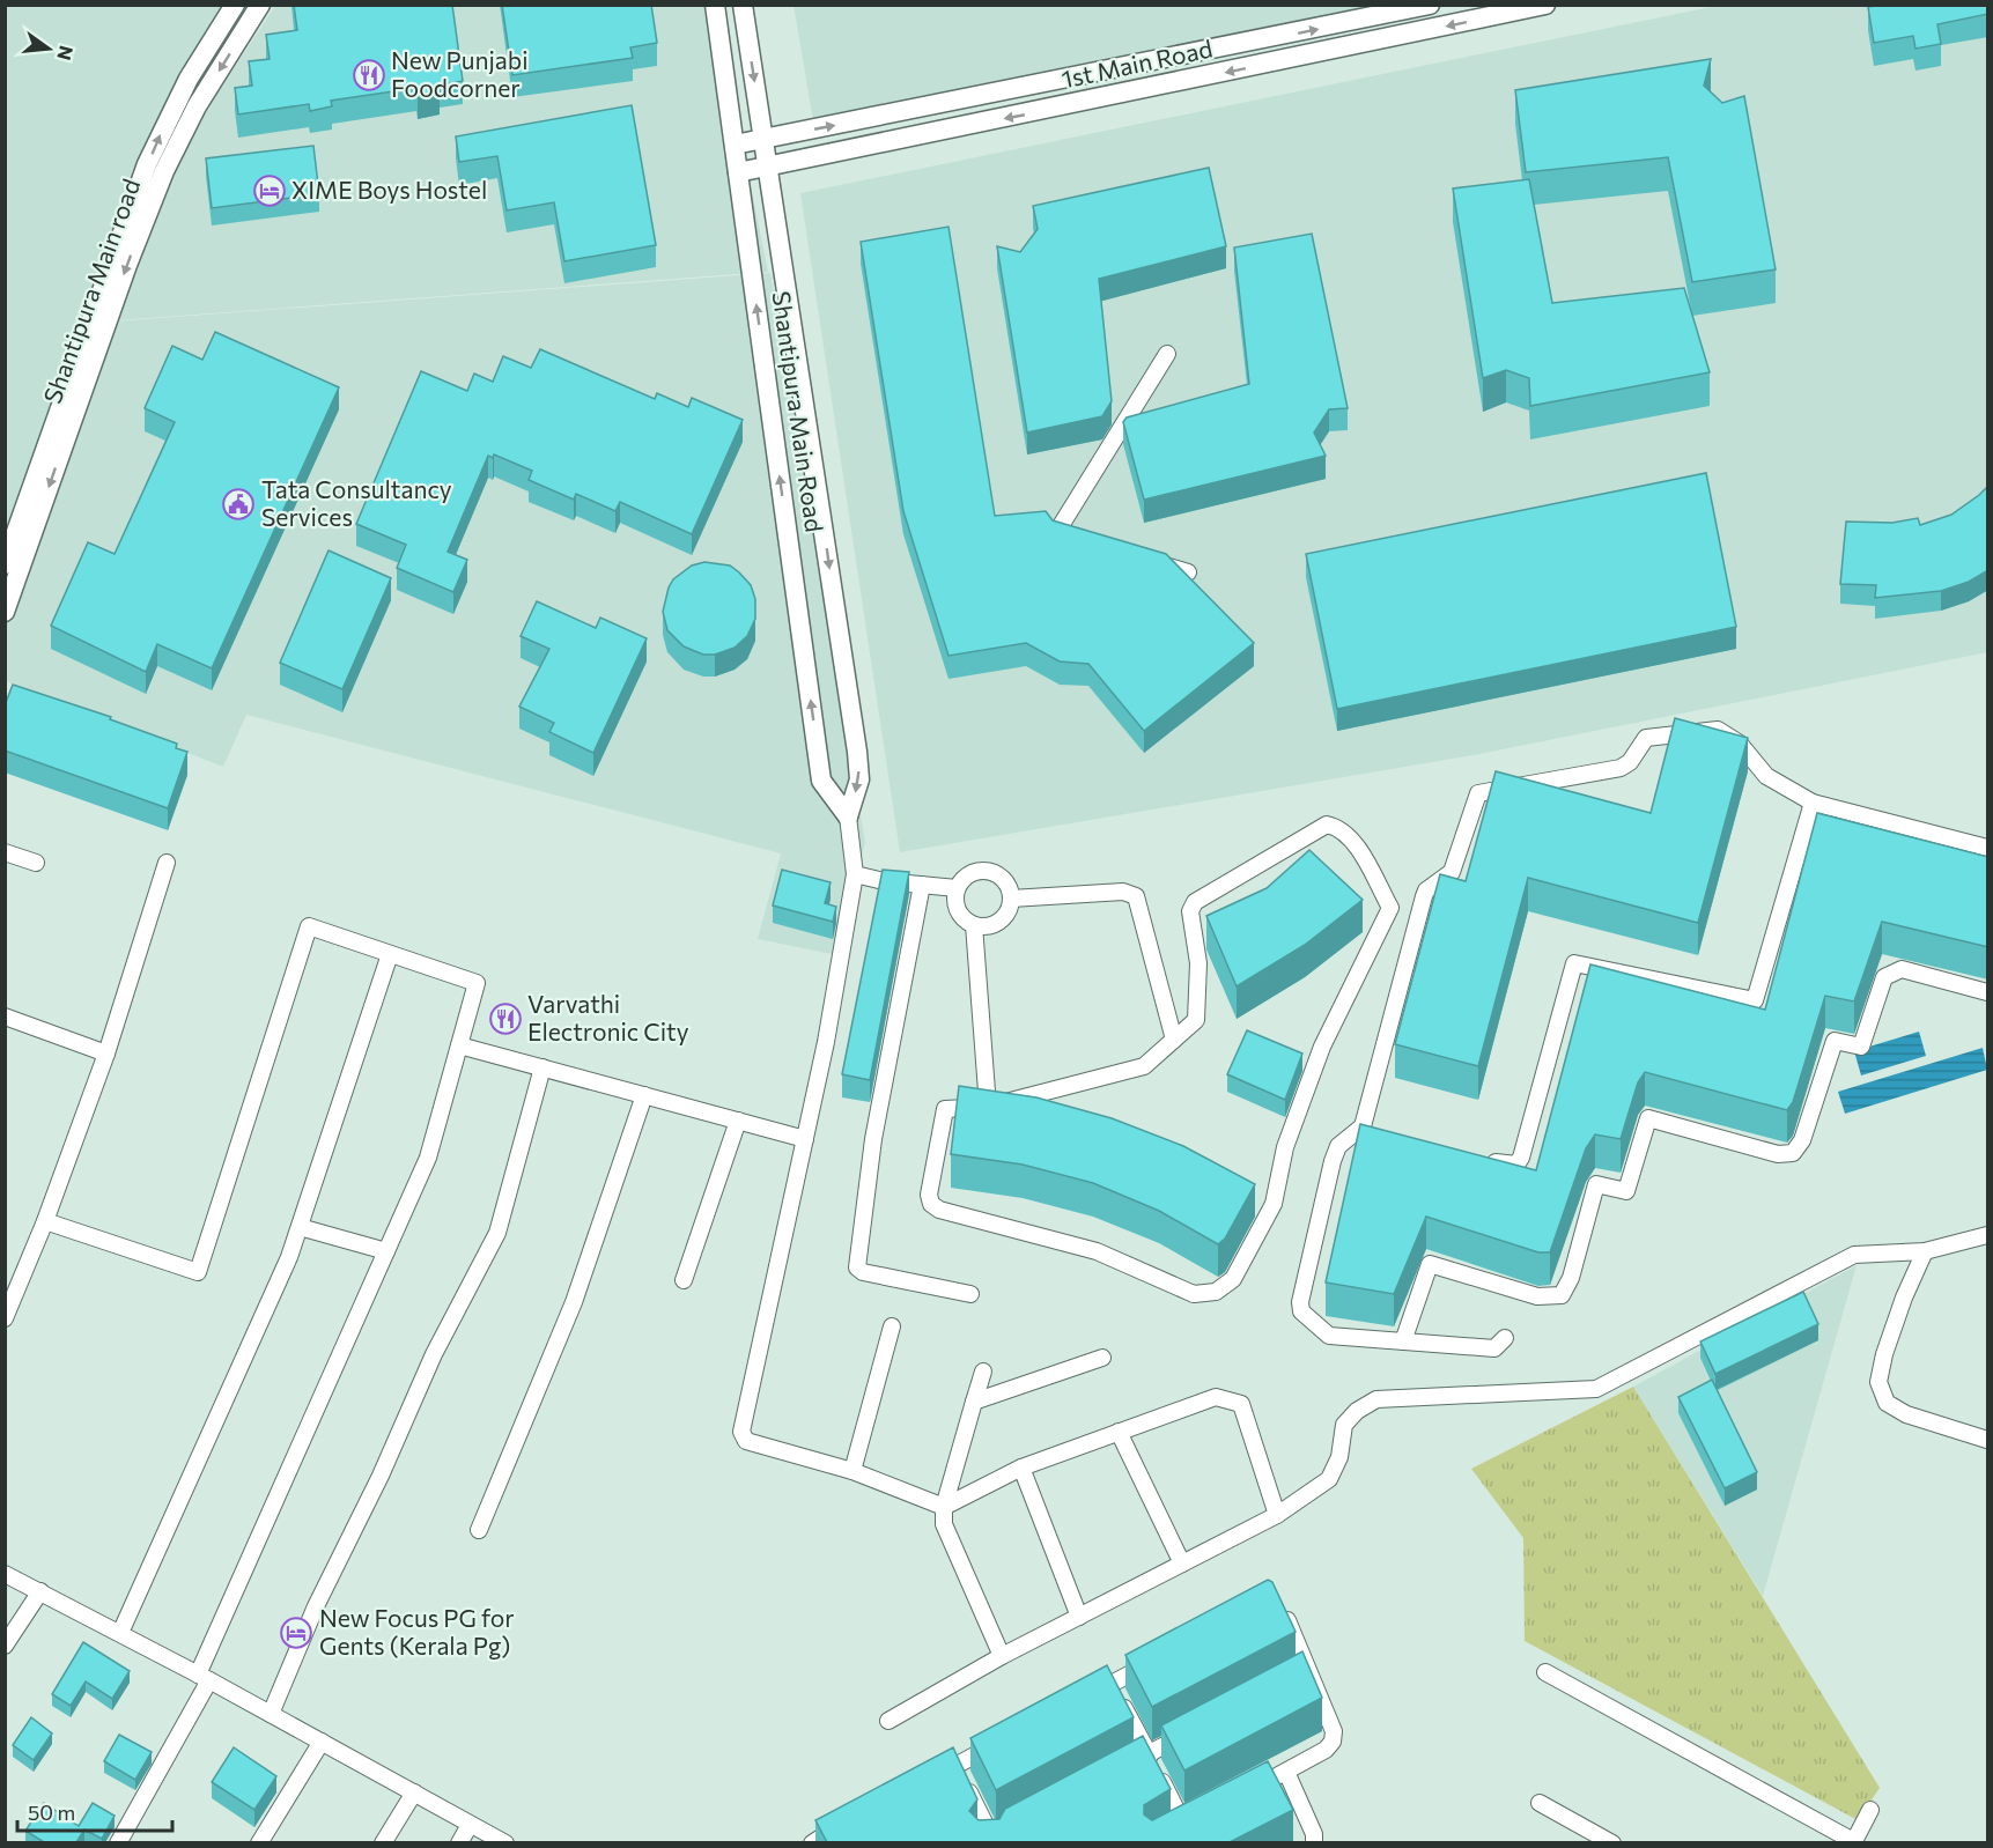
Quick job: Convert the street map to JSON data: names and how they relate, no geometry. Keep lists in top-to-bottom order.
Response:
{
  "streets": {
    "street": ["1st Main Road", "Shantipura Main road", "Shantipura Main Road"]
  },
  "crossings": [
    ["1st Main Road", "Shantipura Main Road"]
  ],
  "one_way": ["Shantipura Main road"],
  "places": {
    "restaurant": ["New Punjabi Foodcorner", "Varvathi Electronic City"],
    "hotel": ["XIME Boys Hostel", "New Focus PG for Gents (Kerala Pg)"],
    "public building": ["Tata Consultancy Services"]
  },
  "scale_bar": "50 m",
  "north": "right"
}
